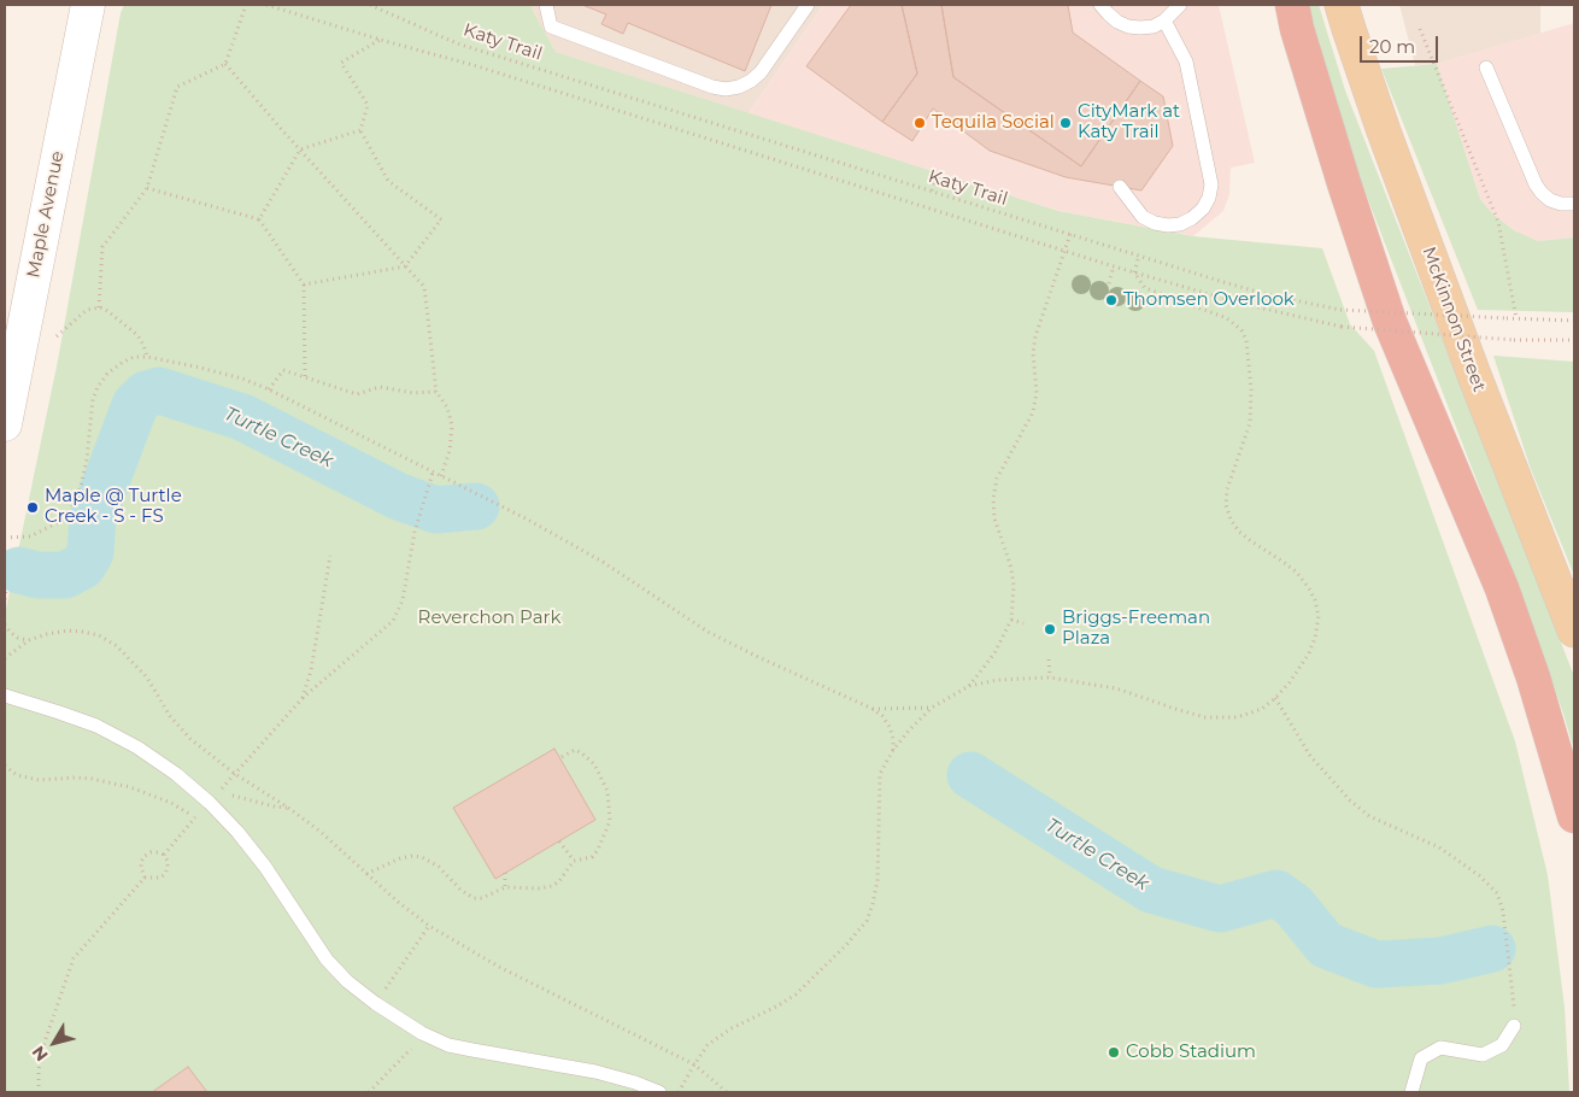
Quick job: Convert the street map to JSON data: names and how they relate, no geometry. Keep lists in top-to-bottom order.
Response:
{
  "streets": {
    "main road": ["Maple Avenue", "McKinnon Street"],
    "path": ["Katy Trail"]
  },
  "water": ["Turtle Creek"],
  "parks": ["Reverchon Park"],
  "places": [
    "Tequila Social",
    "CityMark at Katy Trail",
    "Thomsen Overlook",
    "Maple @ Turtle Creek - S - FS",
    "Briggs-Freeman Plaza",
    "Cobb Stadium"
  ],
  "scale_bar": "20 m",
  "north": "bottom left"
}
